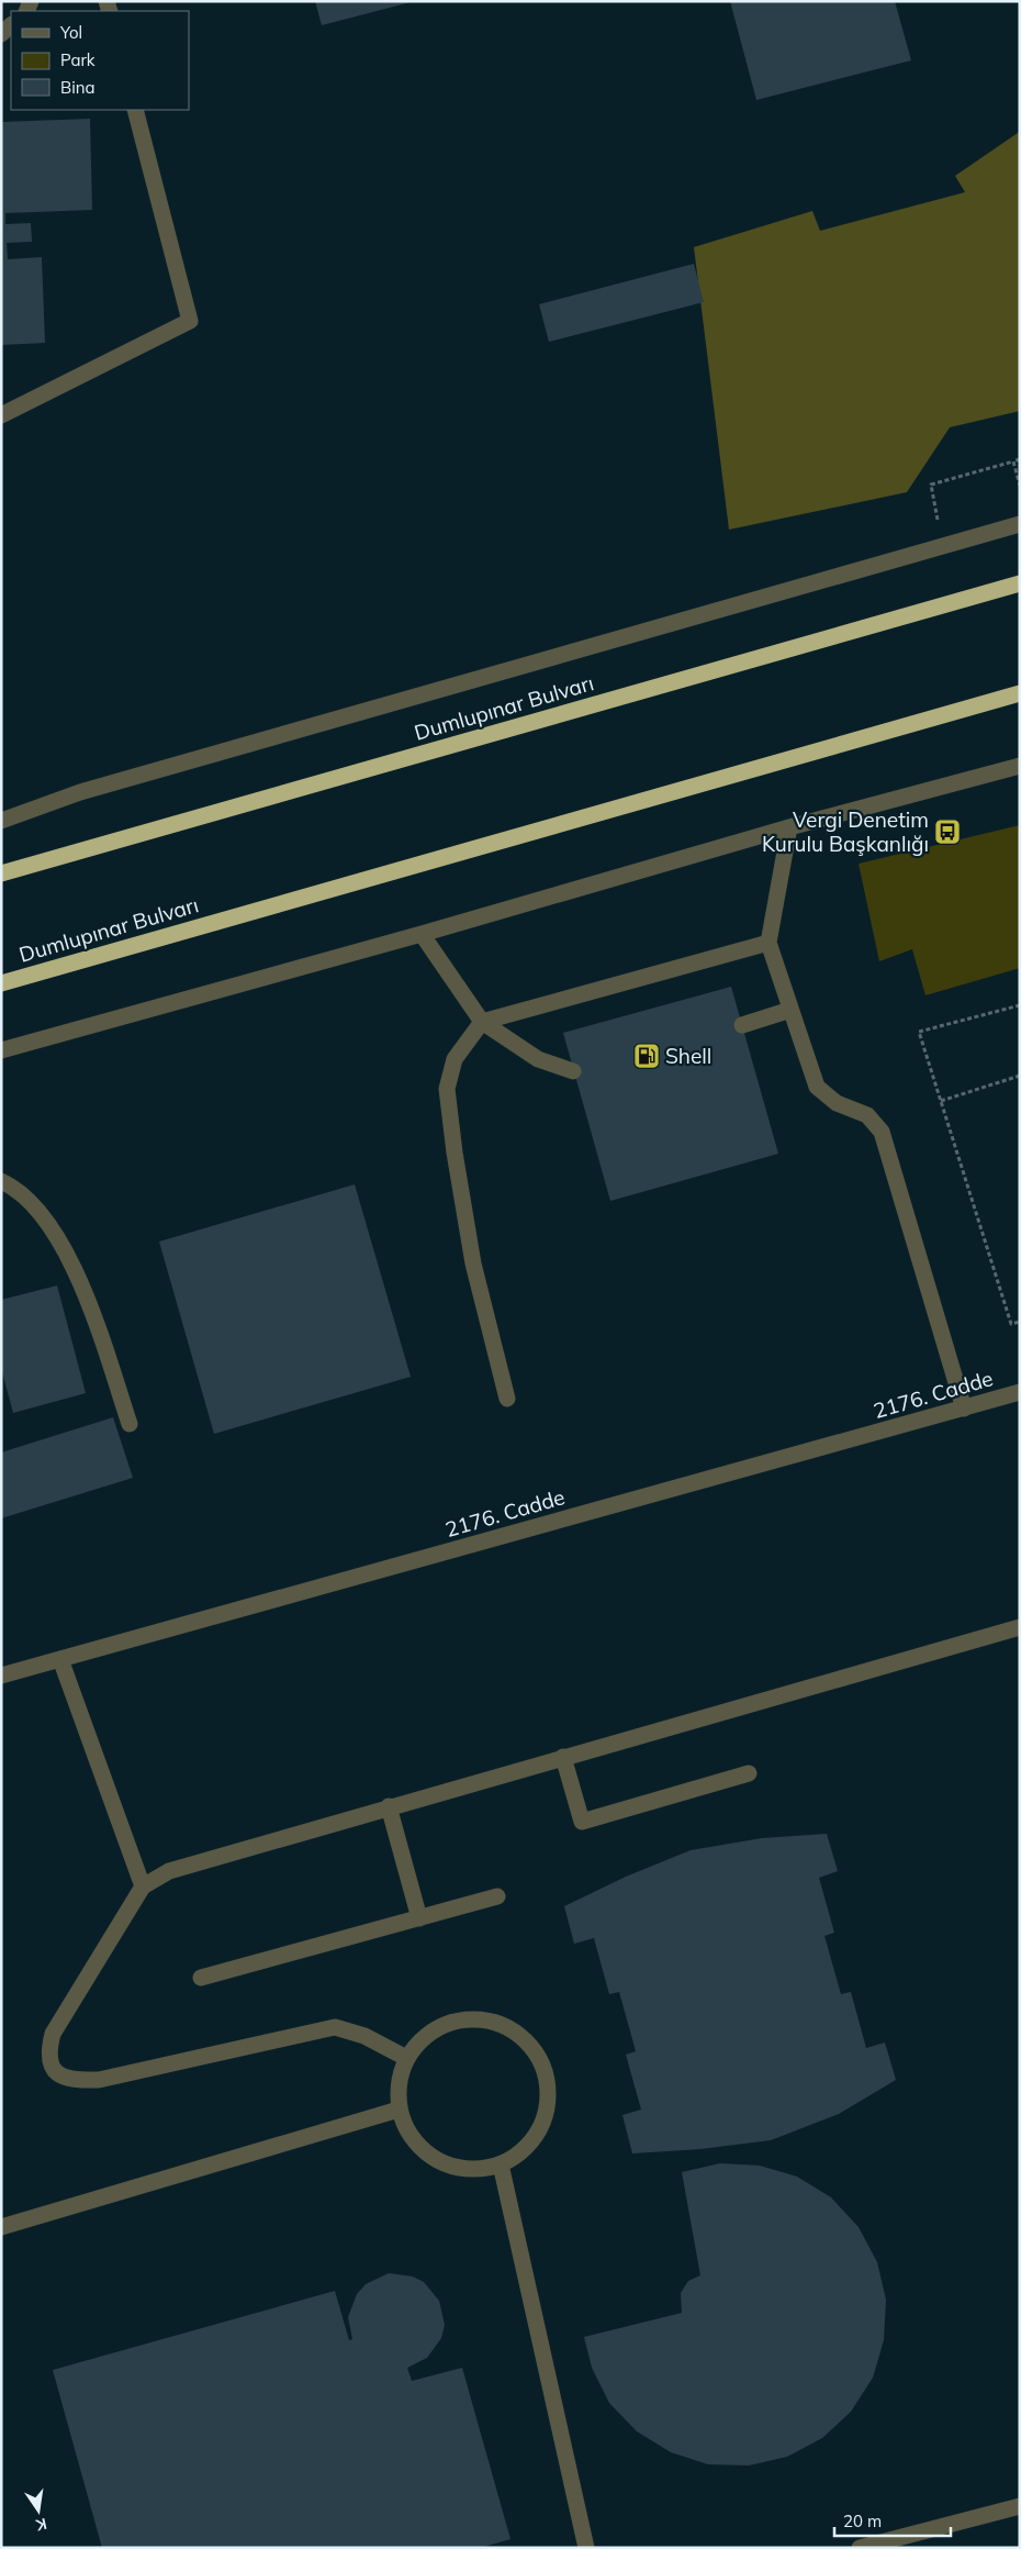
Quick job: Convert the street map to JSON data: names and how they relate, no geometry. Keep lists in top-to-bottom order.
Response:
{
  "streets": {
    "highway": ["Dumlupınar Bulvarı"],
    "street": ["2176. Cadde"]
  },
  "places": {
    "bus stop": ["Vergi Denetim Kurulu Başkanlığı"],
    "fuel station": ["Shell"]
  },
  "legend": ["Yol", "Park", "Bina"],
  "scale_bar": "20 m",
  "north": "bottom"
}
